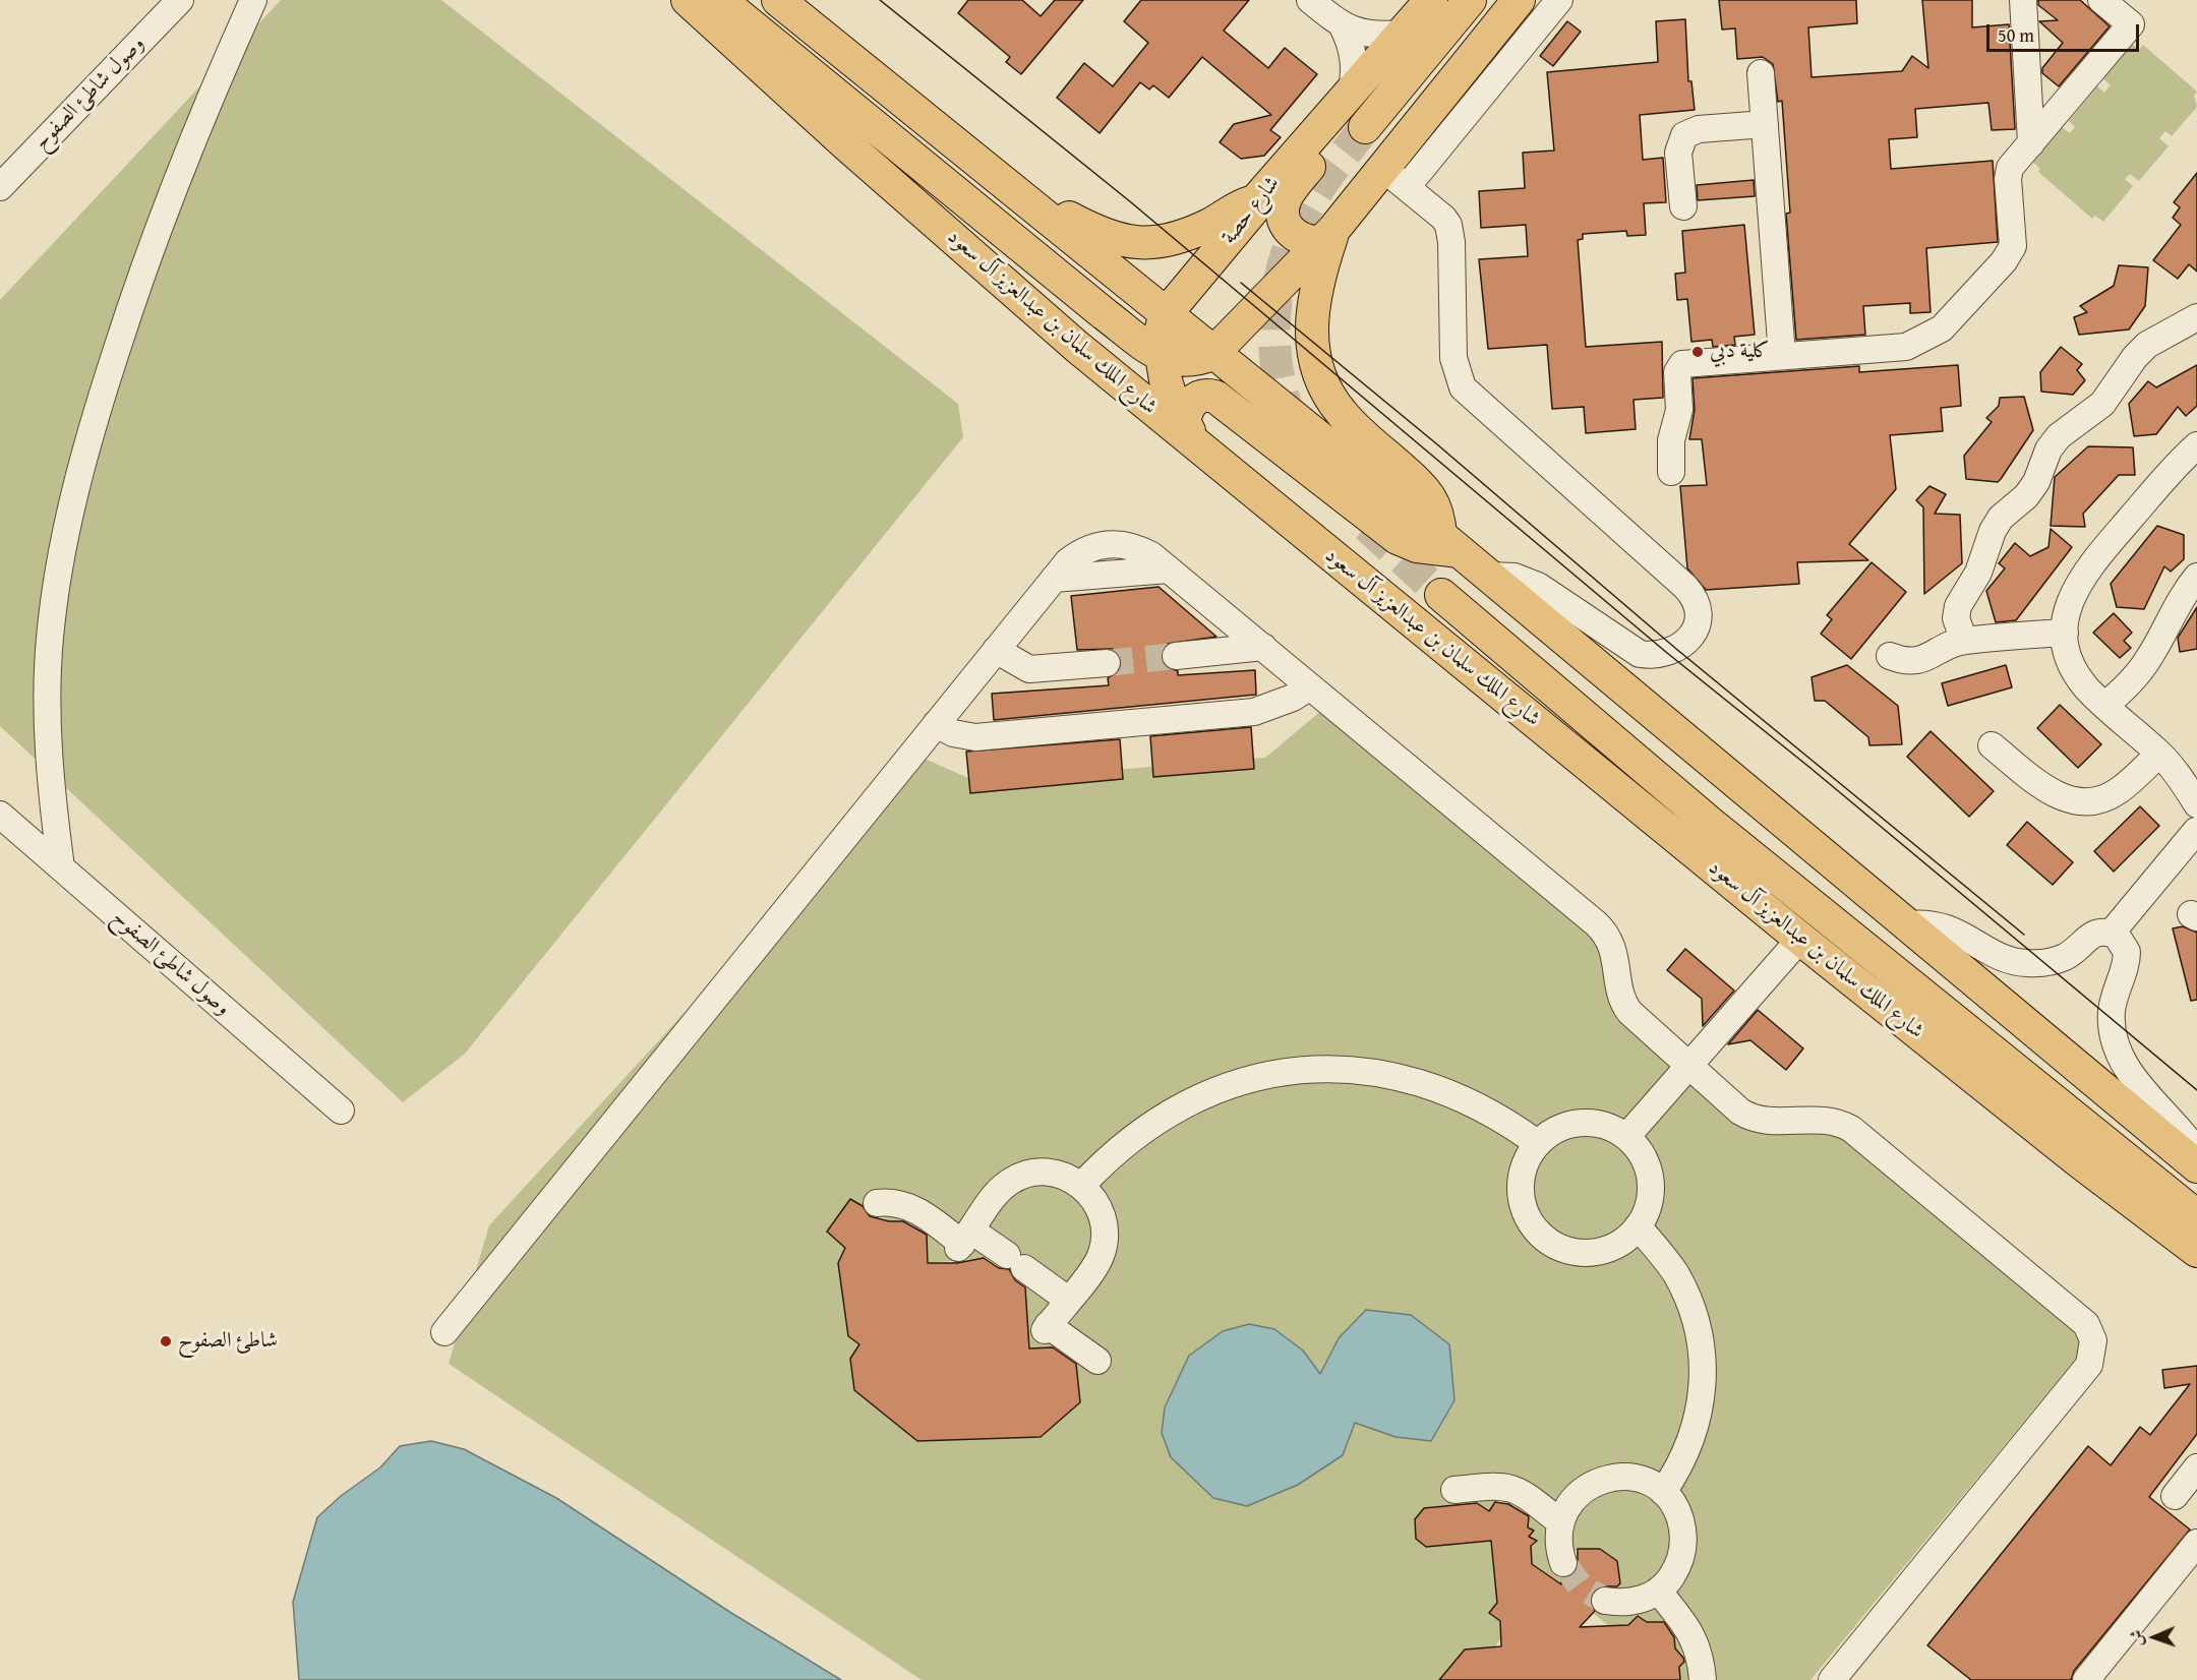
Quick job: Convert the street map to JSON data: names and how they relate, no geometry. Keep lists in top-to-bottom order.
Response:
{
  "streets": {
    "main road": ["شارع حصة", "شارع الملك سلمان بن عبدالعزيز آل سعود"],
    "street": ["وصول شاطئ الصفوح"]
  },
  "crossings": [
    ["شارع حصة", "شارع الملك سلمان بن عبدالعزيز آل سعود"]
  ],
  "places": ["كلية دبي", "شاطئ الصفوح"],
  "scale_bar": "50 m",
  "north": "left"
}
